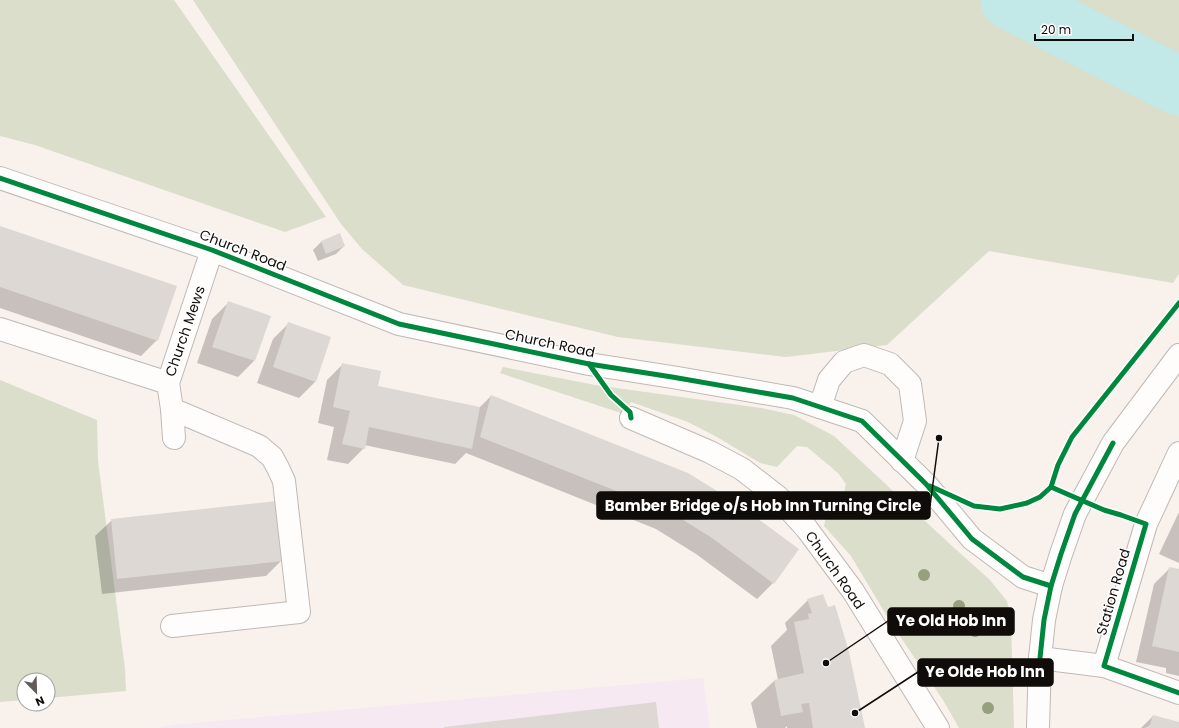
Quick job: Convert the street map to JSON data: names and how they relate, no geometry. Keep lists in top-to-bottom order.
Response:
{
  "streets": {
    "street": ["Church Road", "Church Mews", "Station Road"]
  },
  "crossings": [
    ["Church Road", "Church Mews"]
  ],
  "places": ["Bamber Bridge o/s Hob Inn Turning Circle", "Ye Old Hob Inn", "Ye Olde Hob Inn"],
  "scale_bar": "20 m",
  "north": "bottom right"
}
